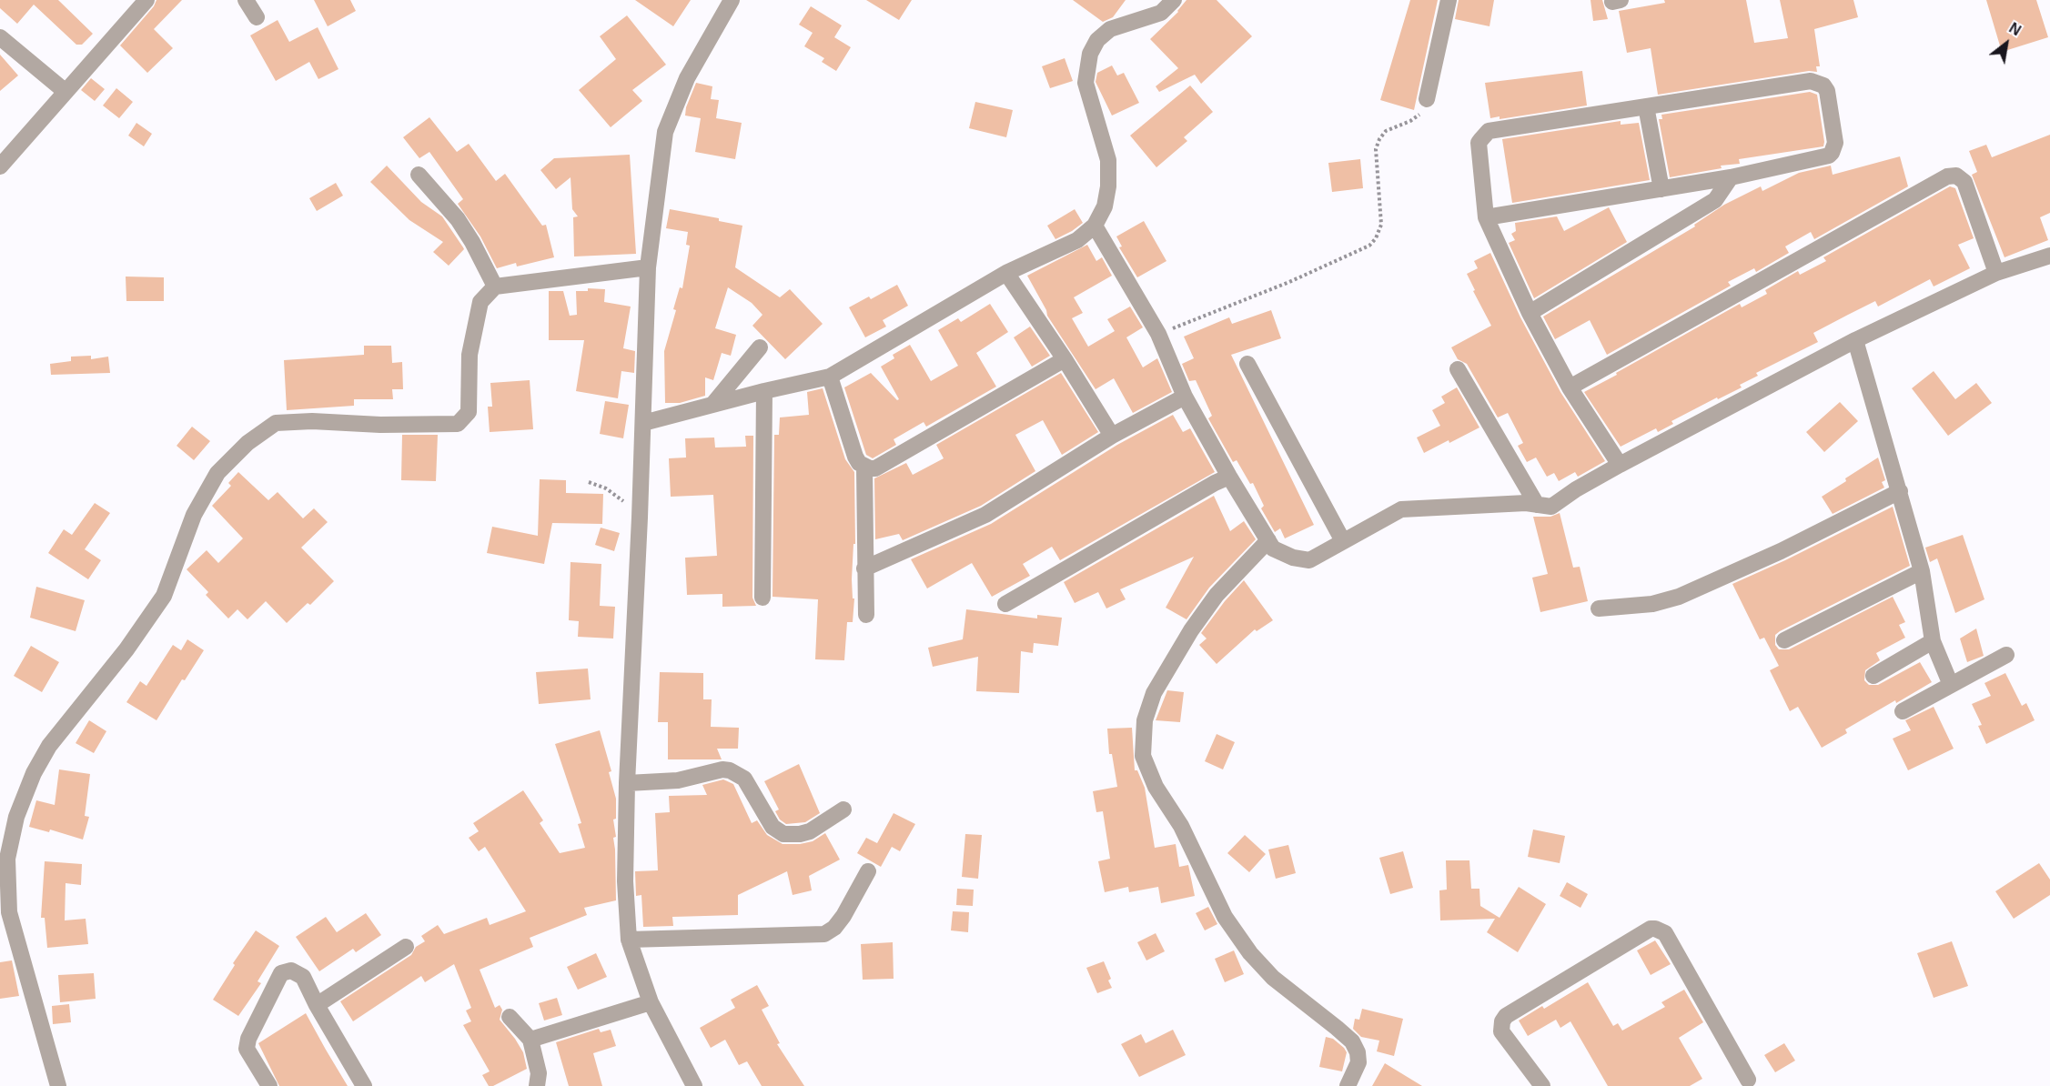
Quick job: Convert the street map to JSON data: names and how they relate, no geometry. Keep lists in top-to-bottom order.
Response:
{
  "north": "top right"
}
